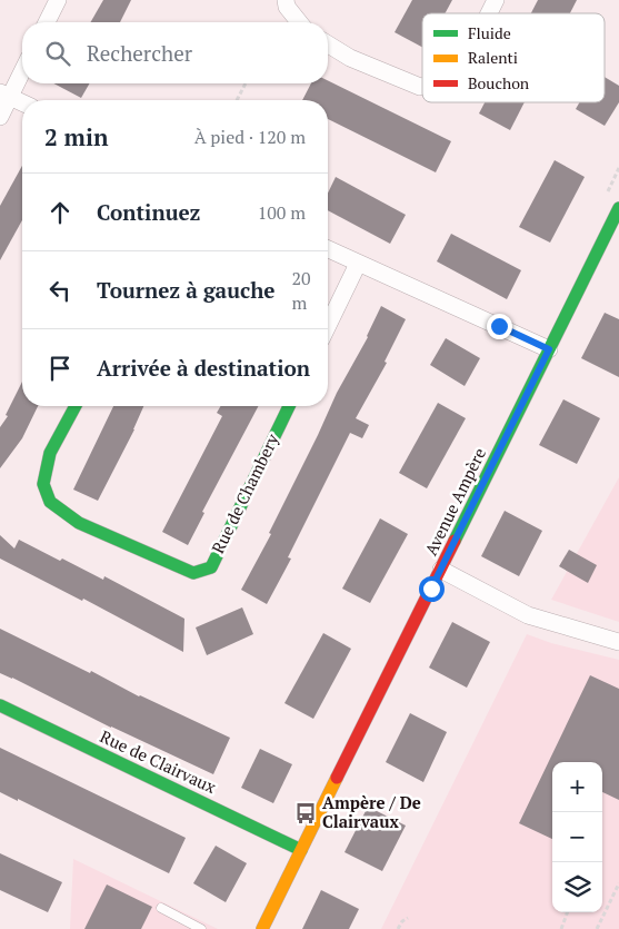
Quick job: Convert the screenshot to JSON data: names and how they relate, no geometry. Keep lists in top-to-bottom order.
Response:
{
  "streets": {
    "street": ["Rue de Chambery", "Avenue Ampère", "Rue de Clairvaux"]
  },
  "crossings": [
    ["Avenue Ampère", "Rue de Clairvaux"]
  ],
  "places": {
    "bus stop": ["Ampère / De Clairvaux"]
  },
  "legend": ["Fluide", "Ralenti", "Bouchon"],
  "page": {
    "search": "Rechercher",
    "heading": ["2 min", "À pied · 120 m"],
    "list": [
      ["Continuez", "100 m"],
      ["Tournez à gauche", "20 m"],
      "Arrivée à destination"
    ],
    "map_buttons": ["+", "−"]
  }
}
